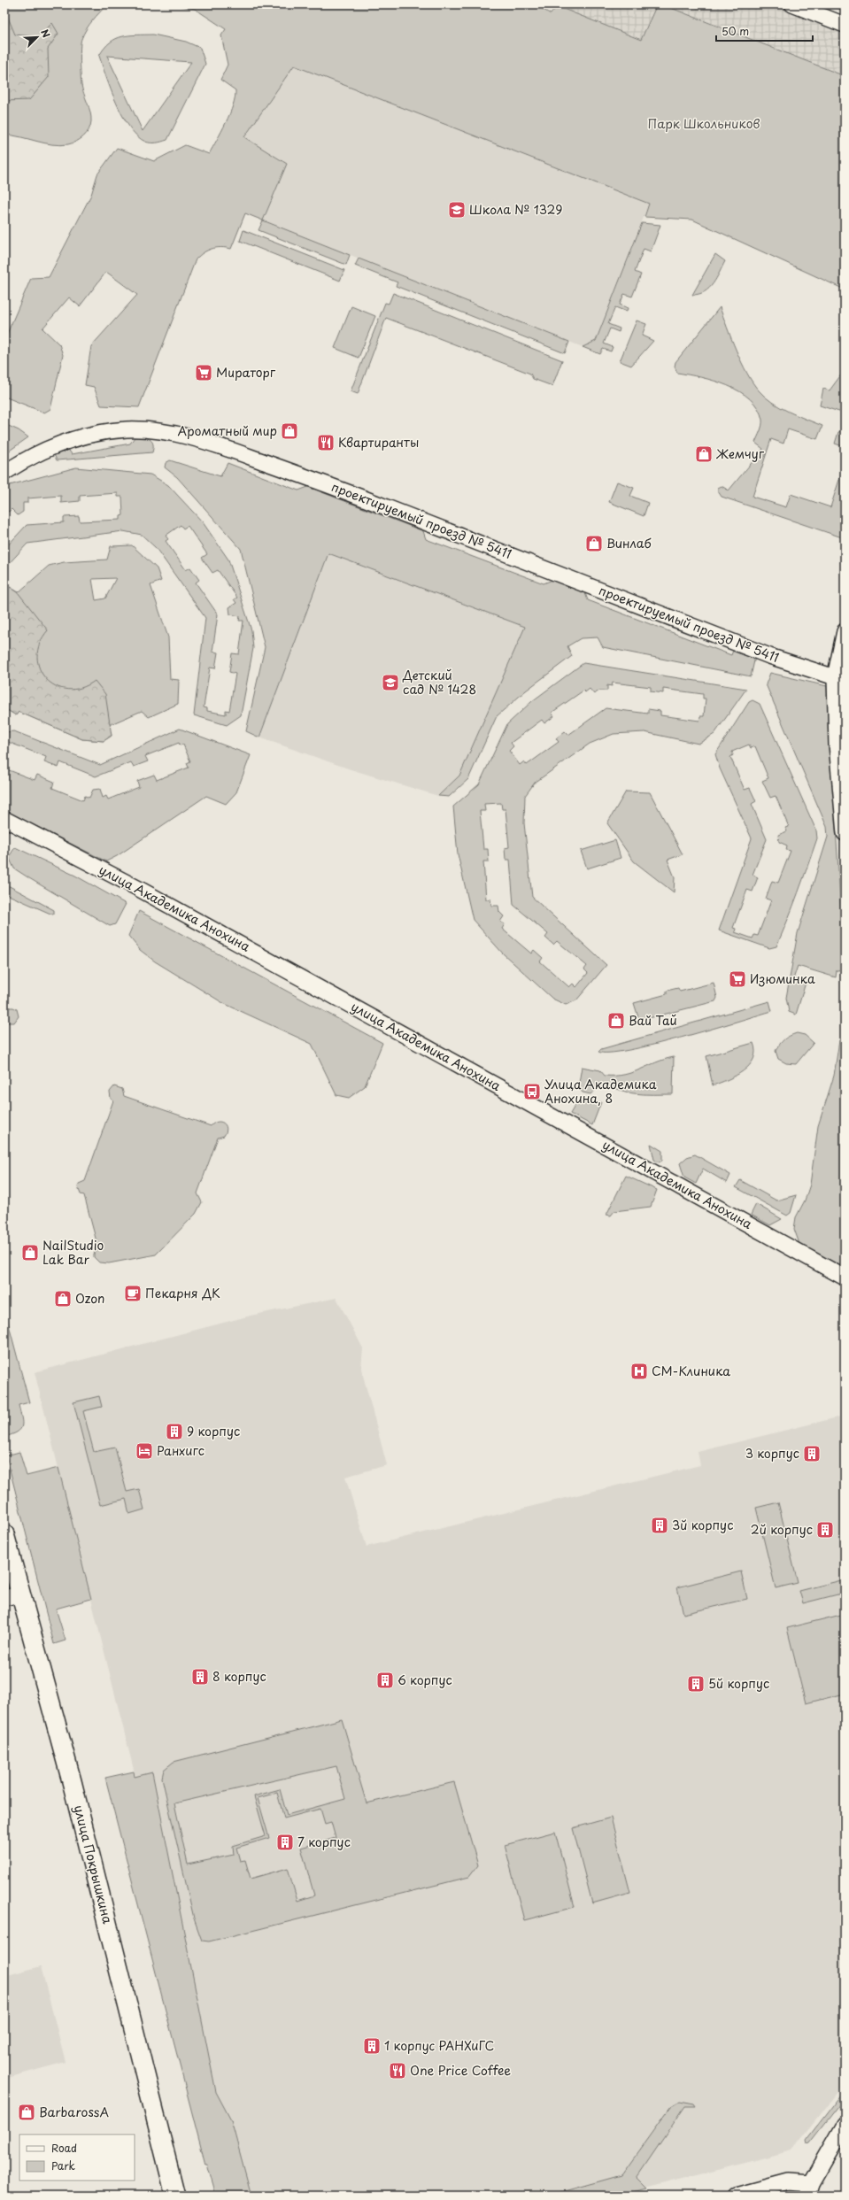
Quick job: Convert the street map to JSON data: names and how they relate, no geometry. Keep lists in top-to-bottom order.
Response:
{
  "streets": {
    "main road": ["улица Покрышкина"],
    "street": ["проектируемый проезд № 5411", "улица Академика Анохина"]
  },
  "parks": ["Парк Школьников"],
  "places": {
    "school or university": ["Школа № 1329", "Детский сад № 1428"],
    "supermarket": ["Мираторг", "Изюминка"],
    "shop": [
      "Ароматный мир",
      "Жемчуг",
      "Винлаб",
      "Вай Тай",
      "NailStudio Lak Bar",
      "Ozon",
      "BarbarossA"
    ],
    "restaurant": ["Квартиранты", "One Price Coffee"],
    "bus stop": ["Улица Академика Анохина, 8"],
    "cafe": ["Пекарня ДК"],
    "hospital": ["СМ-Клиника"],
    "building": [
      "9 корпус",
      "3 корпус",
      "3й корпус",
      "2й корпус",
      "8 корпус",
      "6 корпус",
      "5й корпус",
      "7 корпус",
      "1 корпус РАНХиГС"
    ],
    "hotel": ["Ранхигс"]
  },
  "legend": ["Road", "Park"],
  "scale_bar": "50 m",
  "north": "top right"
}
